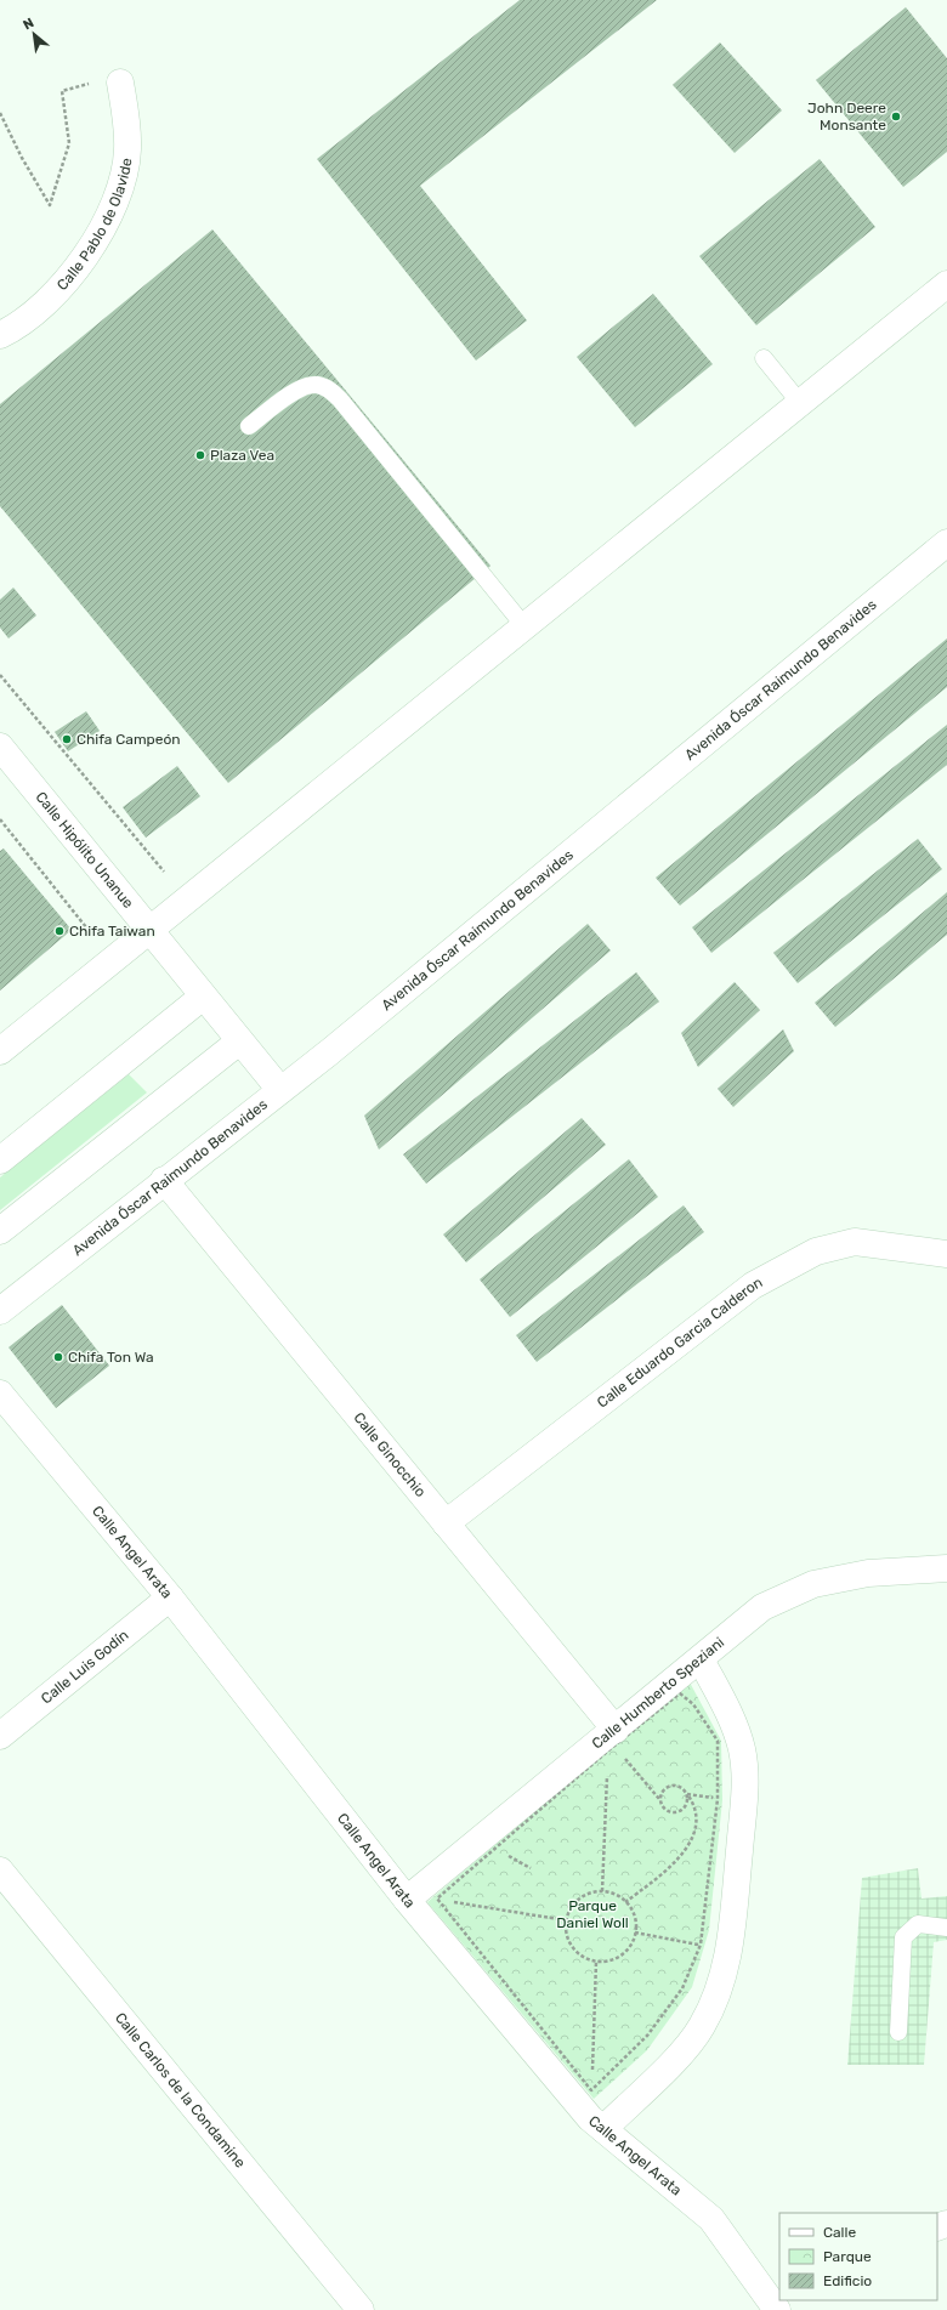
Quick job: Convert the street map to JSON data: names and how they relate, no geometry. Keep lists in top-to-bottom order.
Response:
{
  "streets": {
    "street": [
      "Calle Pablo de Olavide",
      "Avenida Óscar Raimundo Benavides",
      "Calle Hipólito Unanue",
      "Calle Eduardo Garcia Calderon",
      "Calle Ginocchio",
      "Calle Angel Arata",
      "Calle Luis Godín",
      "Calle Humberto Speziani",
      "Calle Carlos de la Condamine"
    ]
  },
  "crossings": [
    ["Avenida Óscar Raimundo Benavides", "Calle Hipólito Unanue"],
    ["Avenida Óscar Raimundo Benavides", "Calle Ginocchio"],
    ["Calle Eduardo Garcia Calderon", "Calle Ginocchio"],
    ["Calle Ginocchio", "Calle Humberto Speziani"],
    ["Calle Angel Arata", "Calle Luis Godín"],
    ["Calle Angel Arata", "Calle Humberto Speziani"]
  ],
  "parks": ["Parque Daniel Woll"],
  "places": [
    "John Deere Monsante",
    "Plaza Vea",
    "Chifa Campeón",
    "Chifa Taiwan",
    "Chifa Ton Wa"
  ],
  "legend": ["Calle", "Parque", "Edificio"],
  "north": "top left"
}
